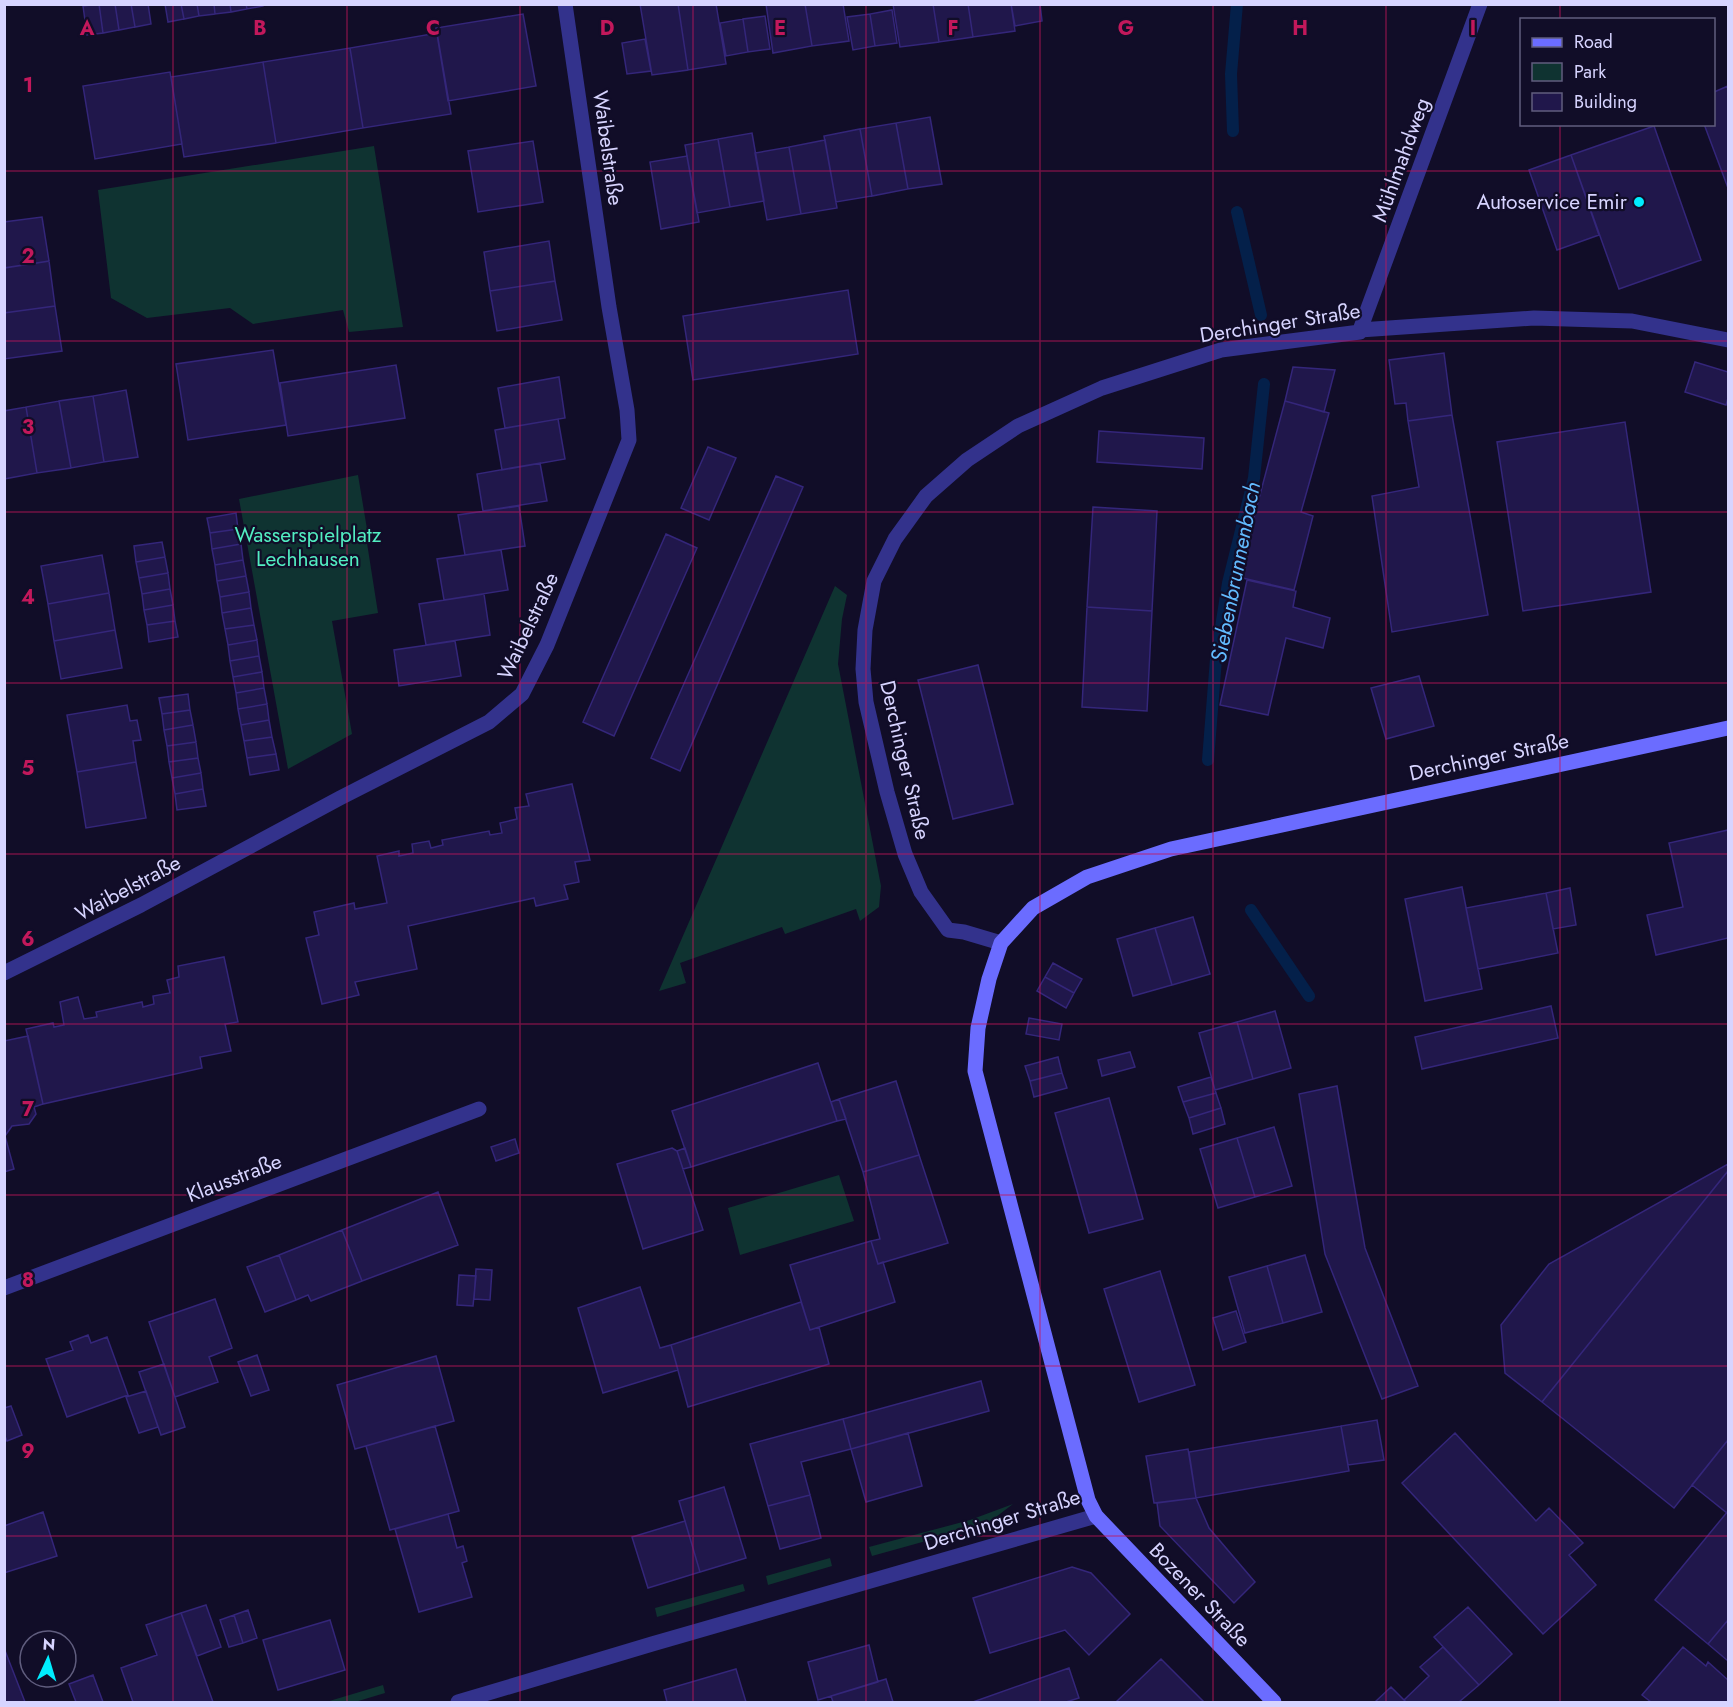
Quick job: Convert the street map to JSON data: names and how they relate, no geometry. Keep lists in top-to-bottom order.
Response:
{
  "streets": {
    "street": [
      "Waibelstraße",
      "Mühlmahdweg",
      "Derchinger Straße",
      "Klausstraße",
      "Bozener Straße"
    ]
  },
  "crossings": [
    ["Mühlmahdweg", "Derchinger Straße"],
    ["Derchinger Straße", "Bozener Straße"]
  ],
  "water": ["Siebenbrunnenbach"],
  "parks": ["Wasserspielplatz Lechhausen"],
  "places": ["Autoservice Emir"],
  "legend": ["Road", "Park", "Building"],
  "north": "top",
  "grid": {
    "columns": [
      "A",
      "B",
      "C",
      "D",
      "E",
      "F",
      "G",
      "H",
      "I"
    ],
    "rows": [
      "1",
      "2",
      "3",
      "4",
      "5",
      "6",
      "7",
      "8",
      "9"
    ]
  }
}
